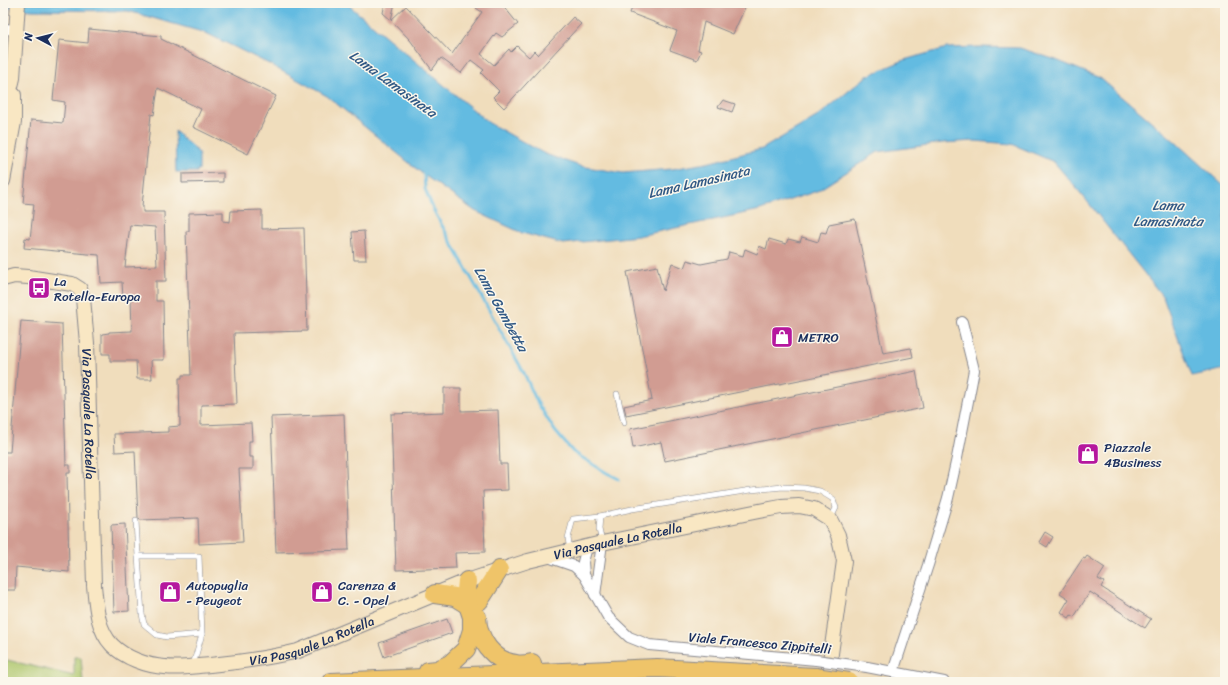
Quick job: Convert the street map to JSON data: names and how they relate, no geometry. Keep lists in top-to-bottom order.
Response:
{
  "streets": {
    "street": ["Via Pasquale La Rotella", "Viale Francesco Zippitelli"]
  },
  "water": ["Lama Lamasinata", "Lama Gambetta"],
  "places": {
    "bus stop": ["La Rotella-Europa"],
    "shop": [
      "METRO",
      "Piazzale 4Business",
      "Autopuglia - Peugeot",
      "Carenza & C. - Opel"
    ]
  },
  "north": "left"
}
